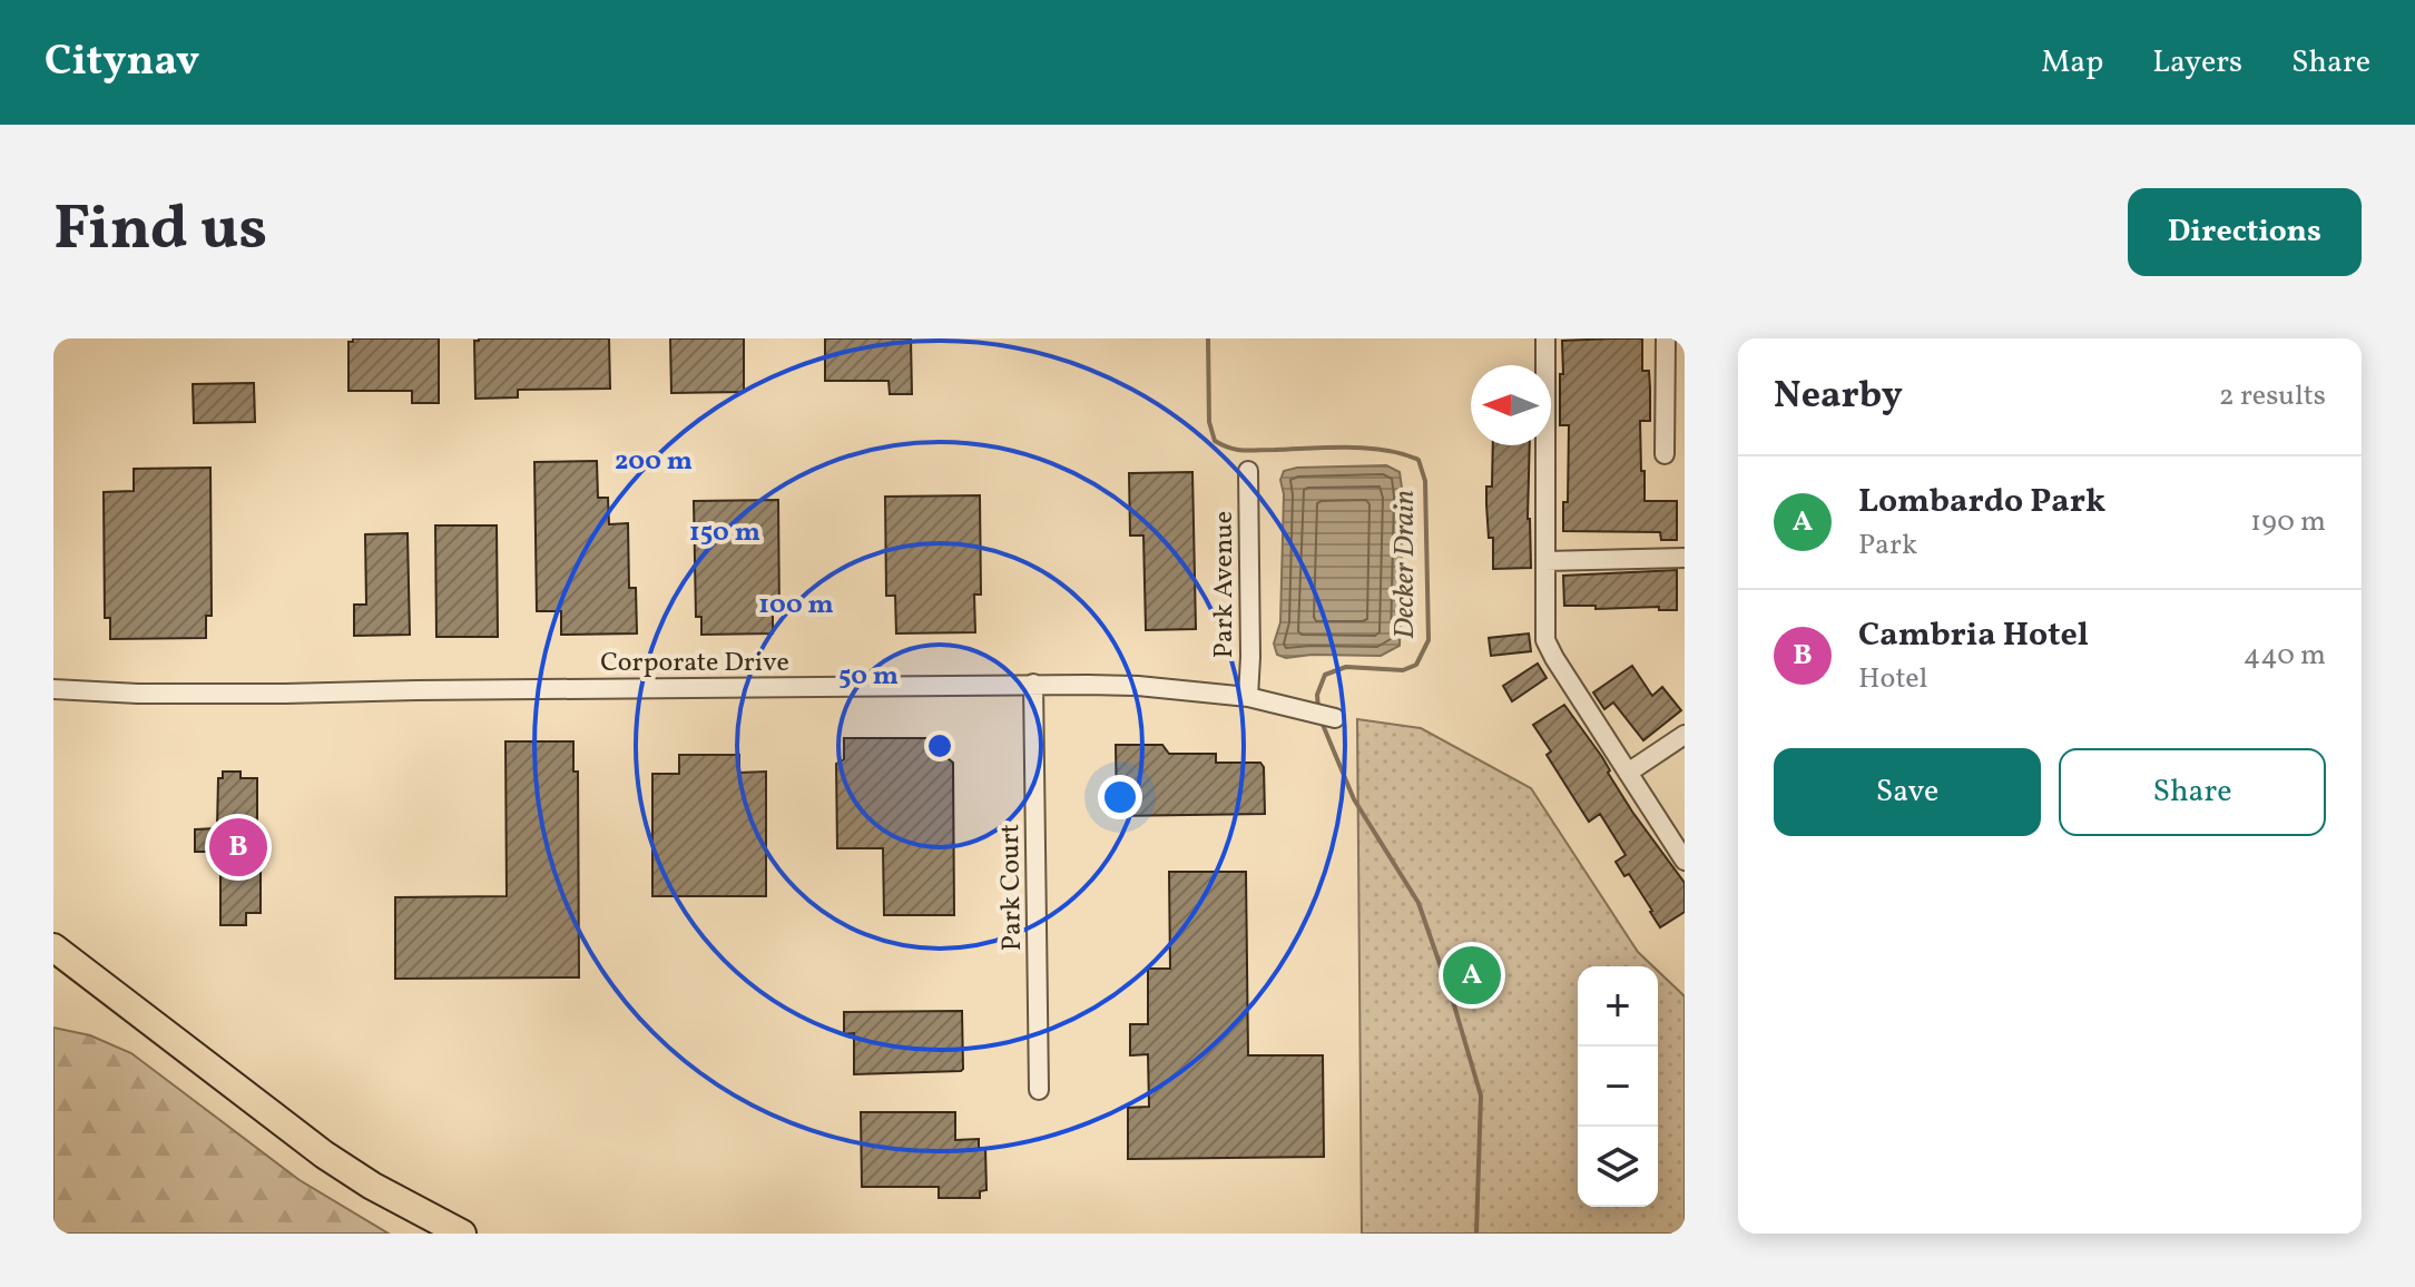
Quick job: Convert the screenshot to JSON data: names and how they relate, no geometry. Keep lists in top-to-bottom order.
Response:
{
  "streets": {
    "street": ["Park Avenue", "Corporate Drive", "Park Court"]
  },
  "crossings": [
    ["Park Avenue", "Corporate Drive"],
    ["Corporate Drive", "Park Court"]
  ],
  "water": ["Decker Drain"],
  "north": "left",
  "page": {
    "header": "Citynav",
    "nav": ["Map", "Layers", "Share"],
    "title": "Find us",
    "buttons": [
      "Directions",
      ["Save", "Share"]
    ],
    "heading": ["Nearby", "2 results"],
    "list": [
      {
        "mark": "A",
        "name": "Lombardo Park",
        "note": "Park",
        "value": "190 m"
      },
      {
        "mark": "B",
        "name": "Cambria Hotel",
        "note": "Hotel",
        "value": "440 m"
      }
    ],
    "pins": ["B", "A"],
    "map_buttons": ["+", "−"]
  },
  "rings": [
    "200 m",
    "150 m",
    "100 m",
    "50 m"
  ]
}
